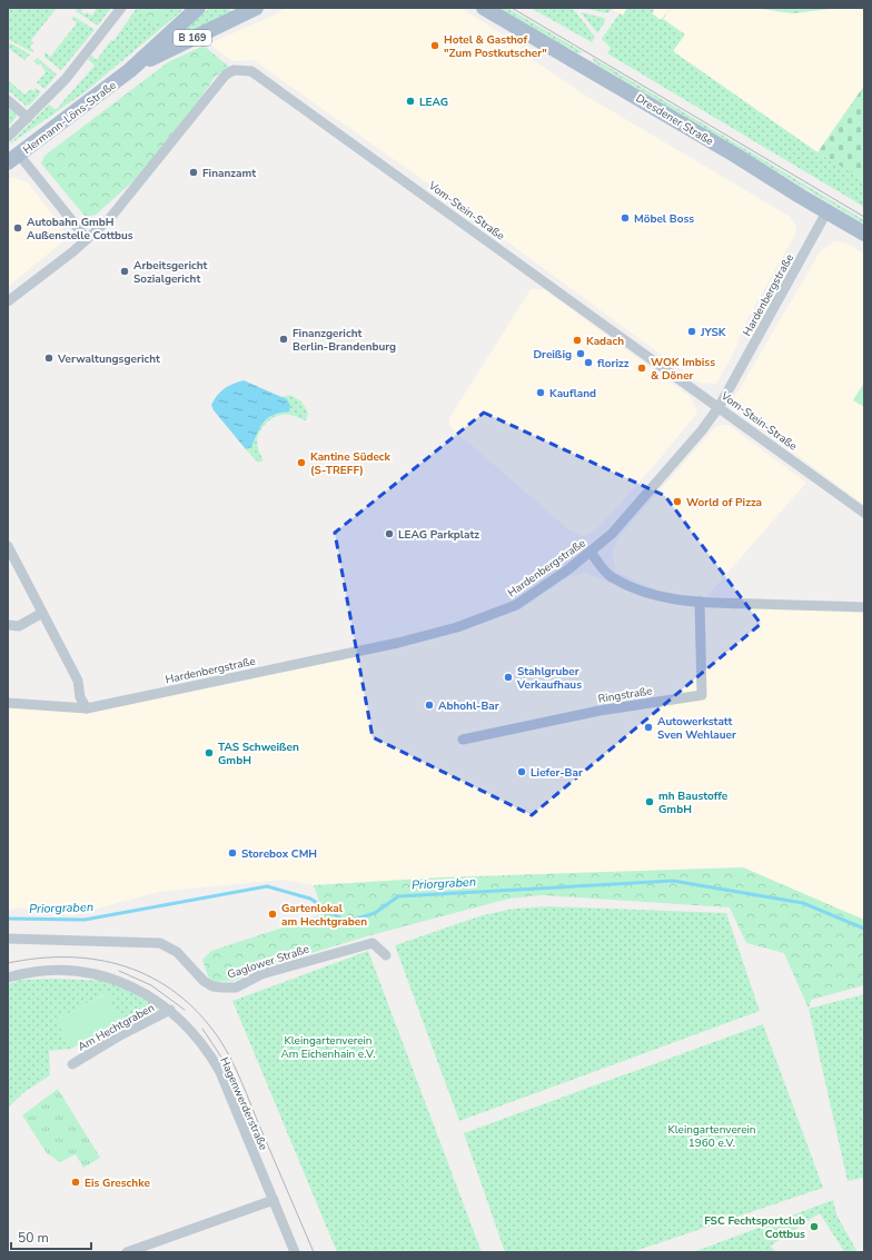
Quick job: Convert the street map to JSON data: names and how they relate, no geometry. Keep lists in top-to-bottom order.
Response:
{
  "streets": {
    "main road": ["B 169", "Hermann-Löns-Straße", "Dresdener Straße"],
    "street": [
      "Vom-Stein-Straße",
      "Hardenbergstraße",
      "Ringstraße",
      "Gaglower Straße",
      "Am Hechtgraben",
      "Hagenwerderstraße"
    ]
  },
  "crossings": [
    ["Dresdener Straße", "Hardenbergstraße"],
    ["Vom-Stein-Straße", "Hardenbergstraße"],
    ["Am Hechtgraben", "Hagenwerderstraße"]
  ],
  "water": ["Priorgraben"],
  "parks": ["Kleingartenverein Am Eichenhain e.V.", "Kleingartenverein 1960 e.V."],
  "places": [
    "Hotel & Gasthof \"Zum Postkutscher\"",
    "LEAG",
    "Finanzamt",
    "Möbel Boss",
    "Autobahn GmbH Außenstelle Cottbus",
    "Arbeitsgericht Sozialgericht",
    "JYSK",
    "Finanzgericht Berlin-Brandenburg",
    "Kadach",
    "Dreißig",
    "Verwaltungsgericht",
    "florizz",
    "WOK Imbiss & Döner",
    "Kaufland",
    "Kantine Südeck (S-TREFF)",
    "World of Pizza",
    "LEAG Parkplatz",
    "Stahlgruber Verkaufhaus",
    "Abhohl-Bar",
    "Autowerkstatt Sven Wehlauer",
    "TAS Schweißen GmbH",
    "Liefer-Bar",
    "mh Baustoffe GmbH",
    "Storebox CMH",
    "Gartenlokal am Hechtgraben",
    "Eis Greschke",
    "FSC Fechtsportclub Cottbus"
  ],
  "scale_bar": "50 m"
}
